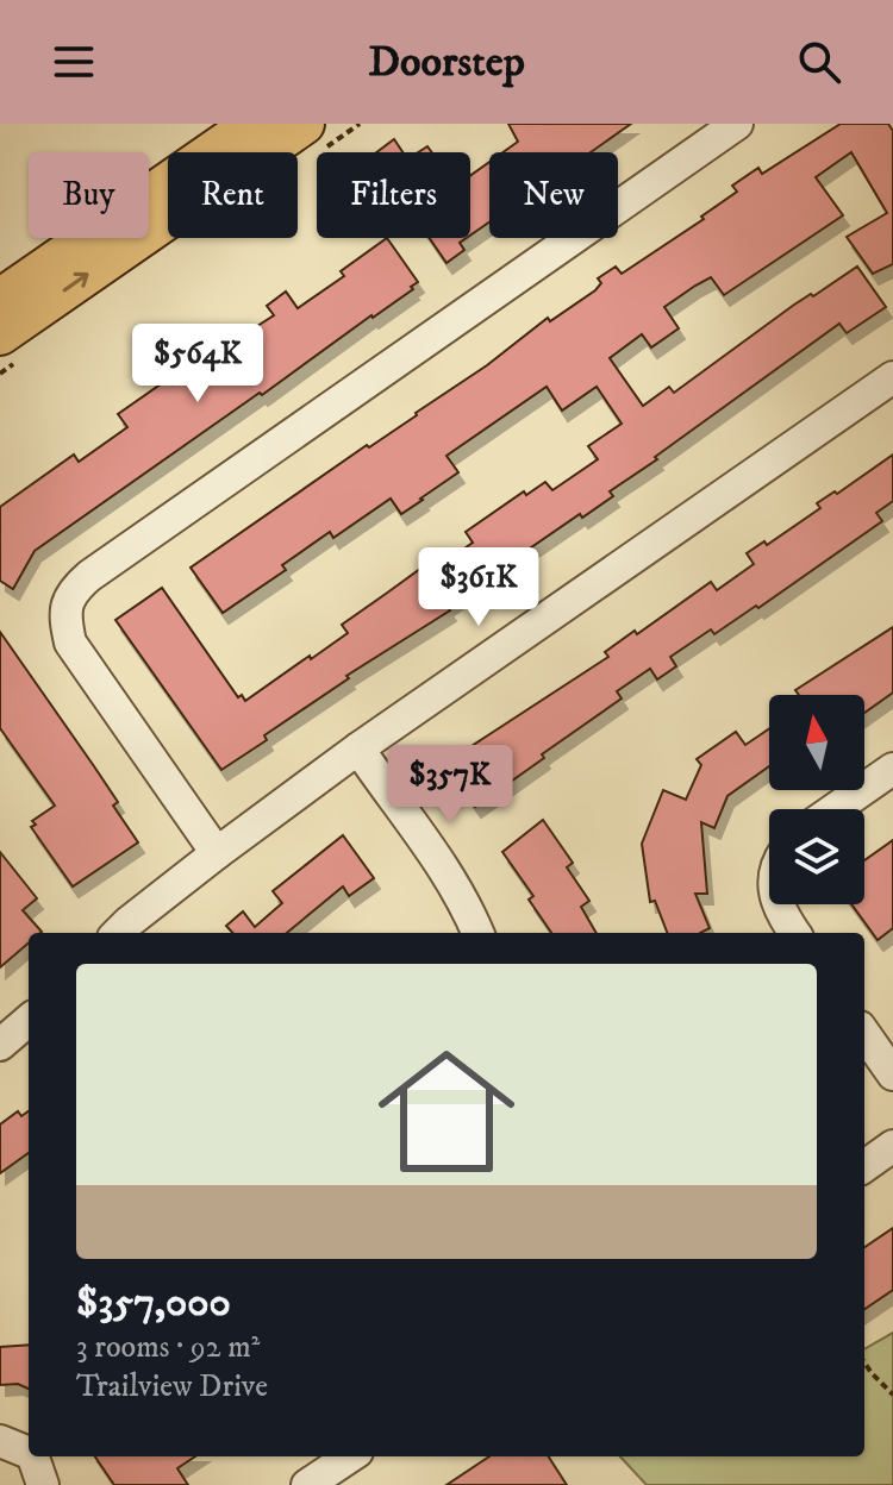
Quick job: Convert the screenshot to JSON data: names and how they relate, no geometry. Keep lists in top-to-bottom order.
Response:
{
  "north": "top",
  "page": {
    "header": "Doorstep",
    "chip": [
      "Buy",
      "Rent",
      "Filters",
      "New"
    ],
    "price": ["$564K", "$361K", "$357K"],
    "list": [
      {
        "name": "$357,000",
        "note": "3 rooms · 92 m² · Trailview Drive"
      }
    ]
  }
}
